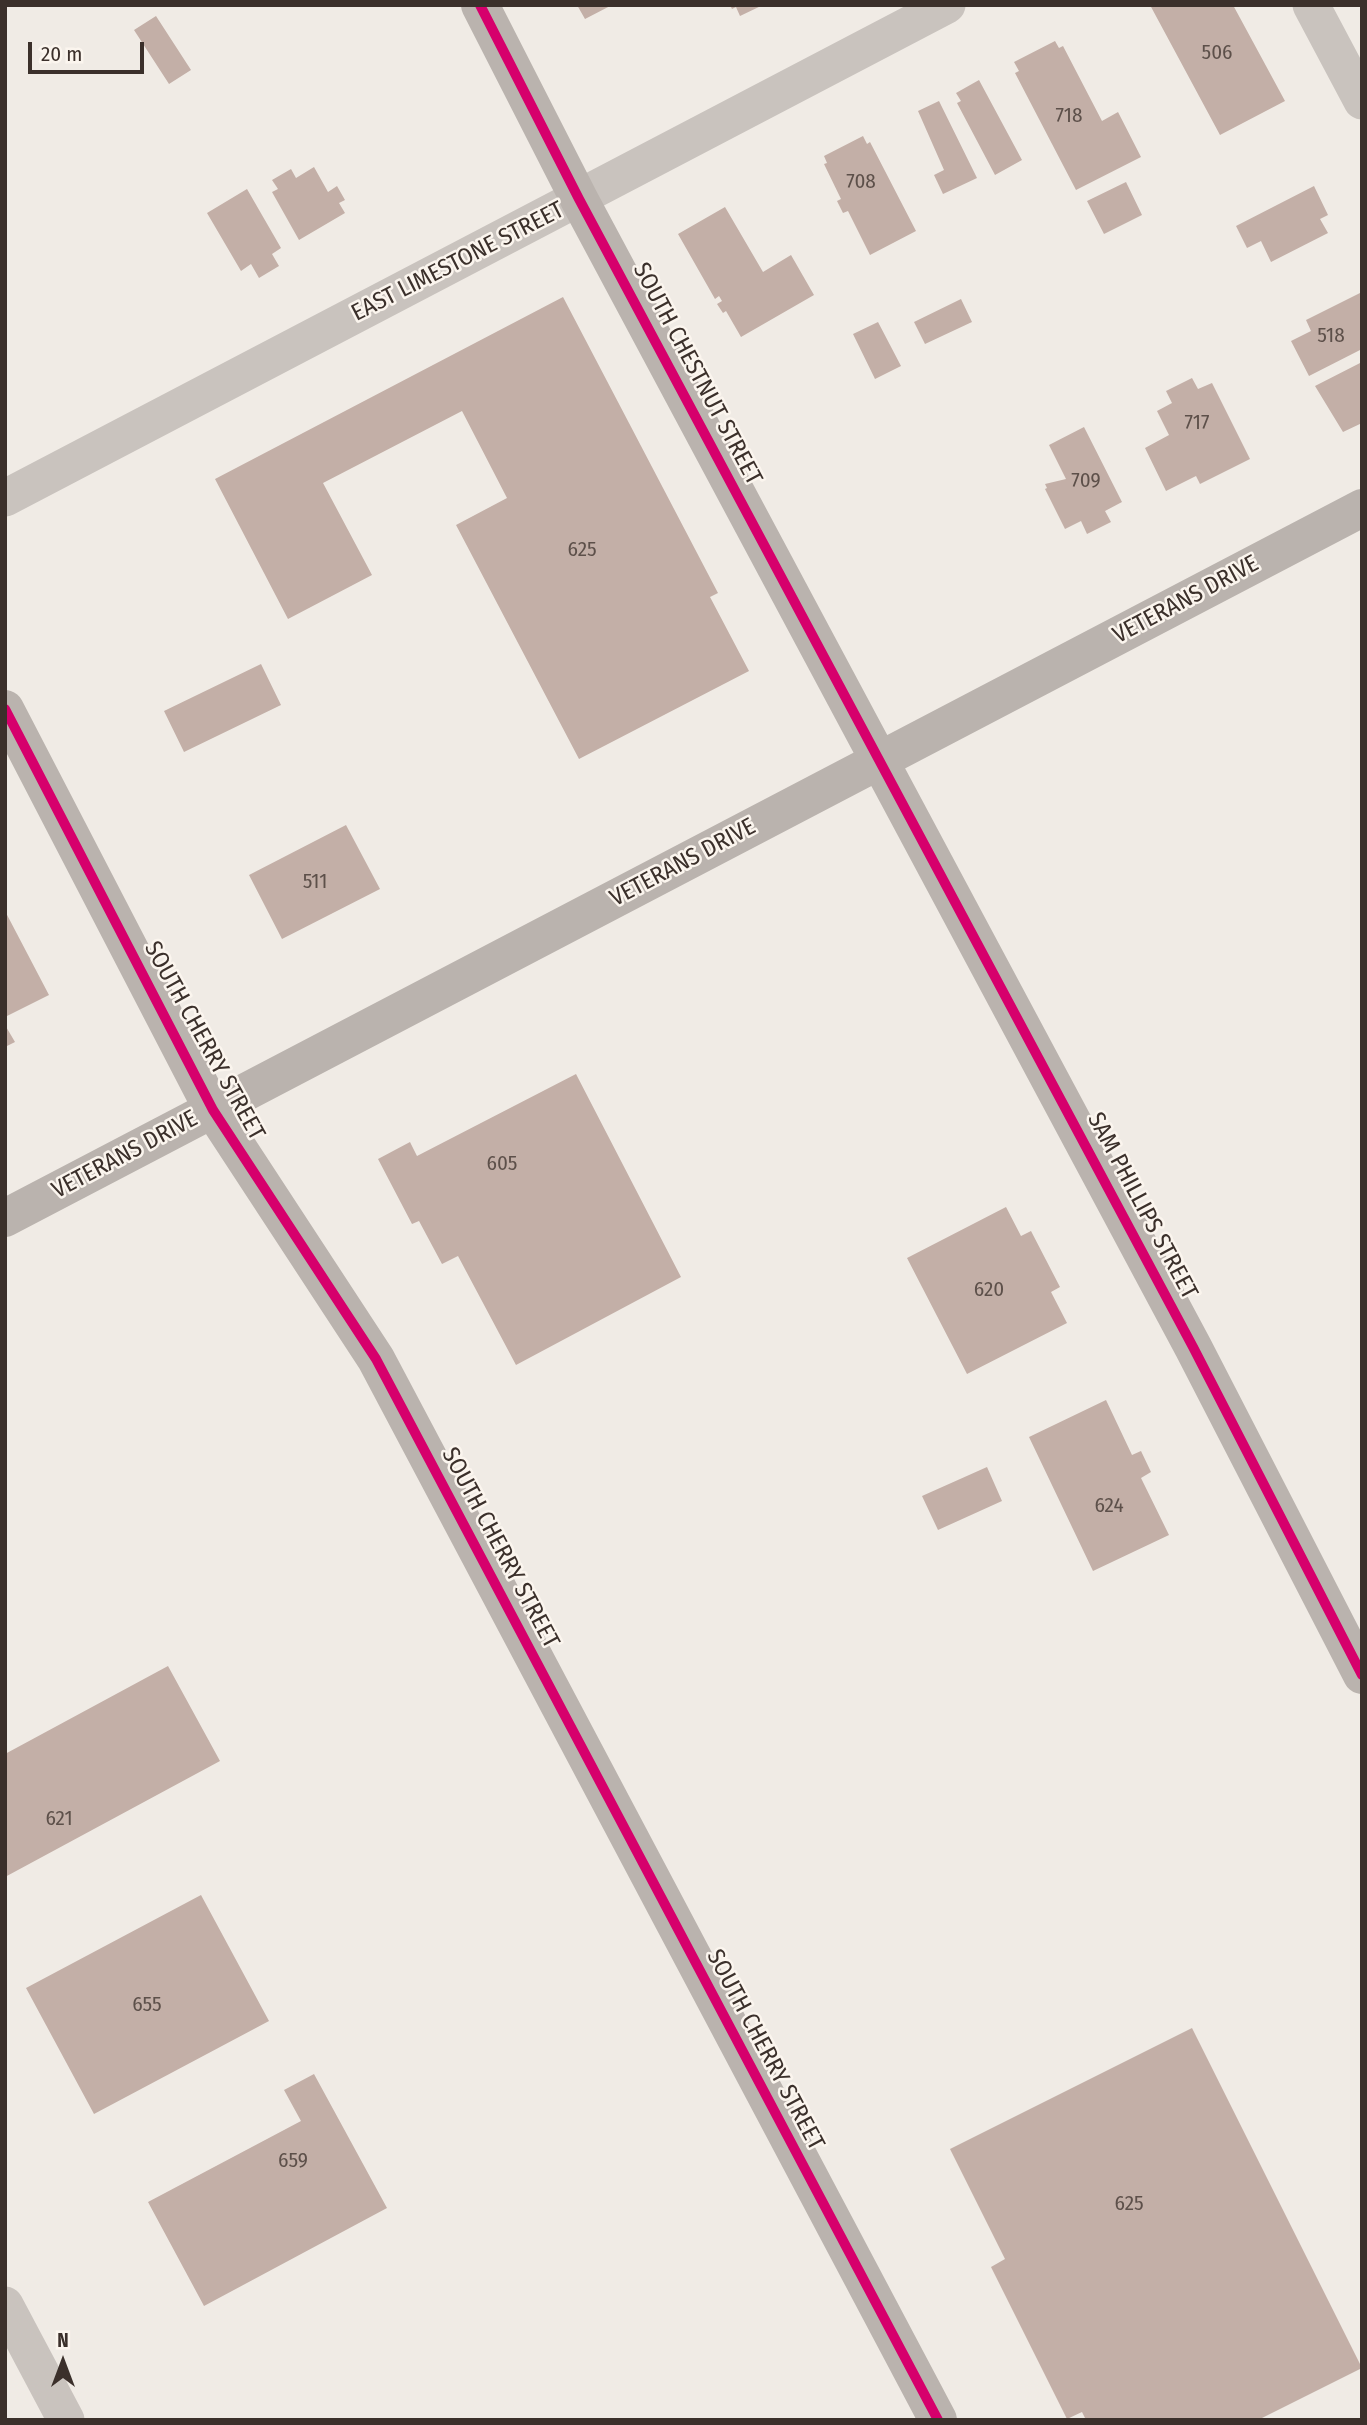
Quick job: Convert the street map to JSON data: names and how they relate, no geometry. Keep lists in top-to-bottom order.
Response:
{
  "streets": {
    "street": [
      "EAST LIMESTONE STREET",
      "SOUTH CHESTNUT STREET",
      "VETERANS DRIVE",
      "SOUTH CHERRY STREET",
      "SAM PHILLIPS STREET"
    ]
  },
  "crossings": [
    ["EAST LIMESTONE STREET", "SOUTH CHESTNUT STREET"],
    ["SOUTH CHESTNUT STREET", "VETERANS DRIVE"],
    ["SOUTH CHESTNUT STREET", "SAM PHILLIPS STREET"],
    ["VETERANS DRIVE", "SOUTH CHERRY STREET"],
    ["VETERANS DRIVE", "SAM PHILLIPS STREET"]
  ],
  "house_numbers": [
    "506",
    "718",
    "708",
    "518",
    "717",
    "709",
    "625",
    "511",
    "605",
    "620",
    "624",
    "621",
    "655",
    "659",
    "625"
  ],
  "scale_bar": "20 m",
  "north": "top"
}
